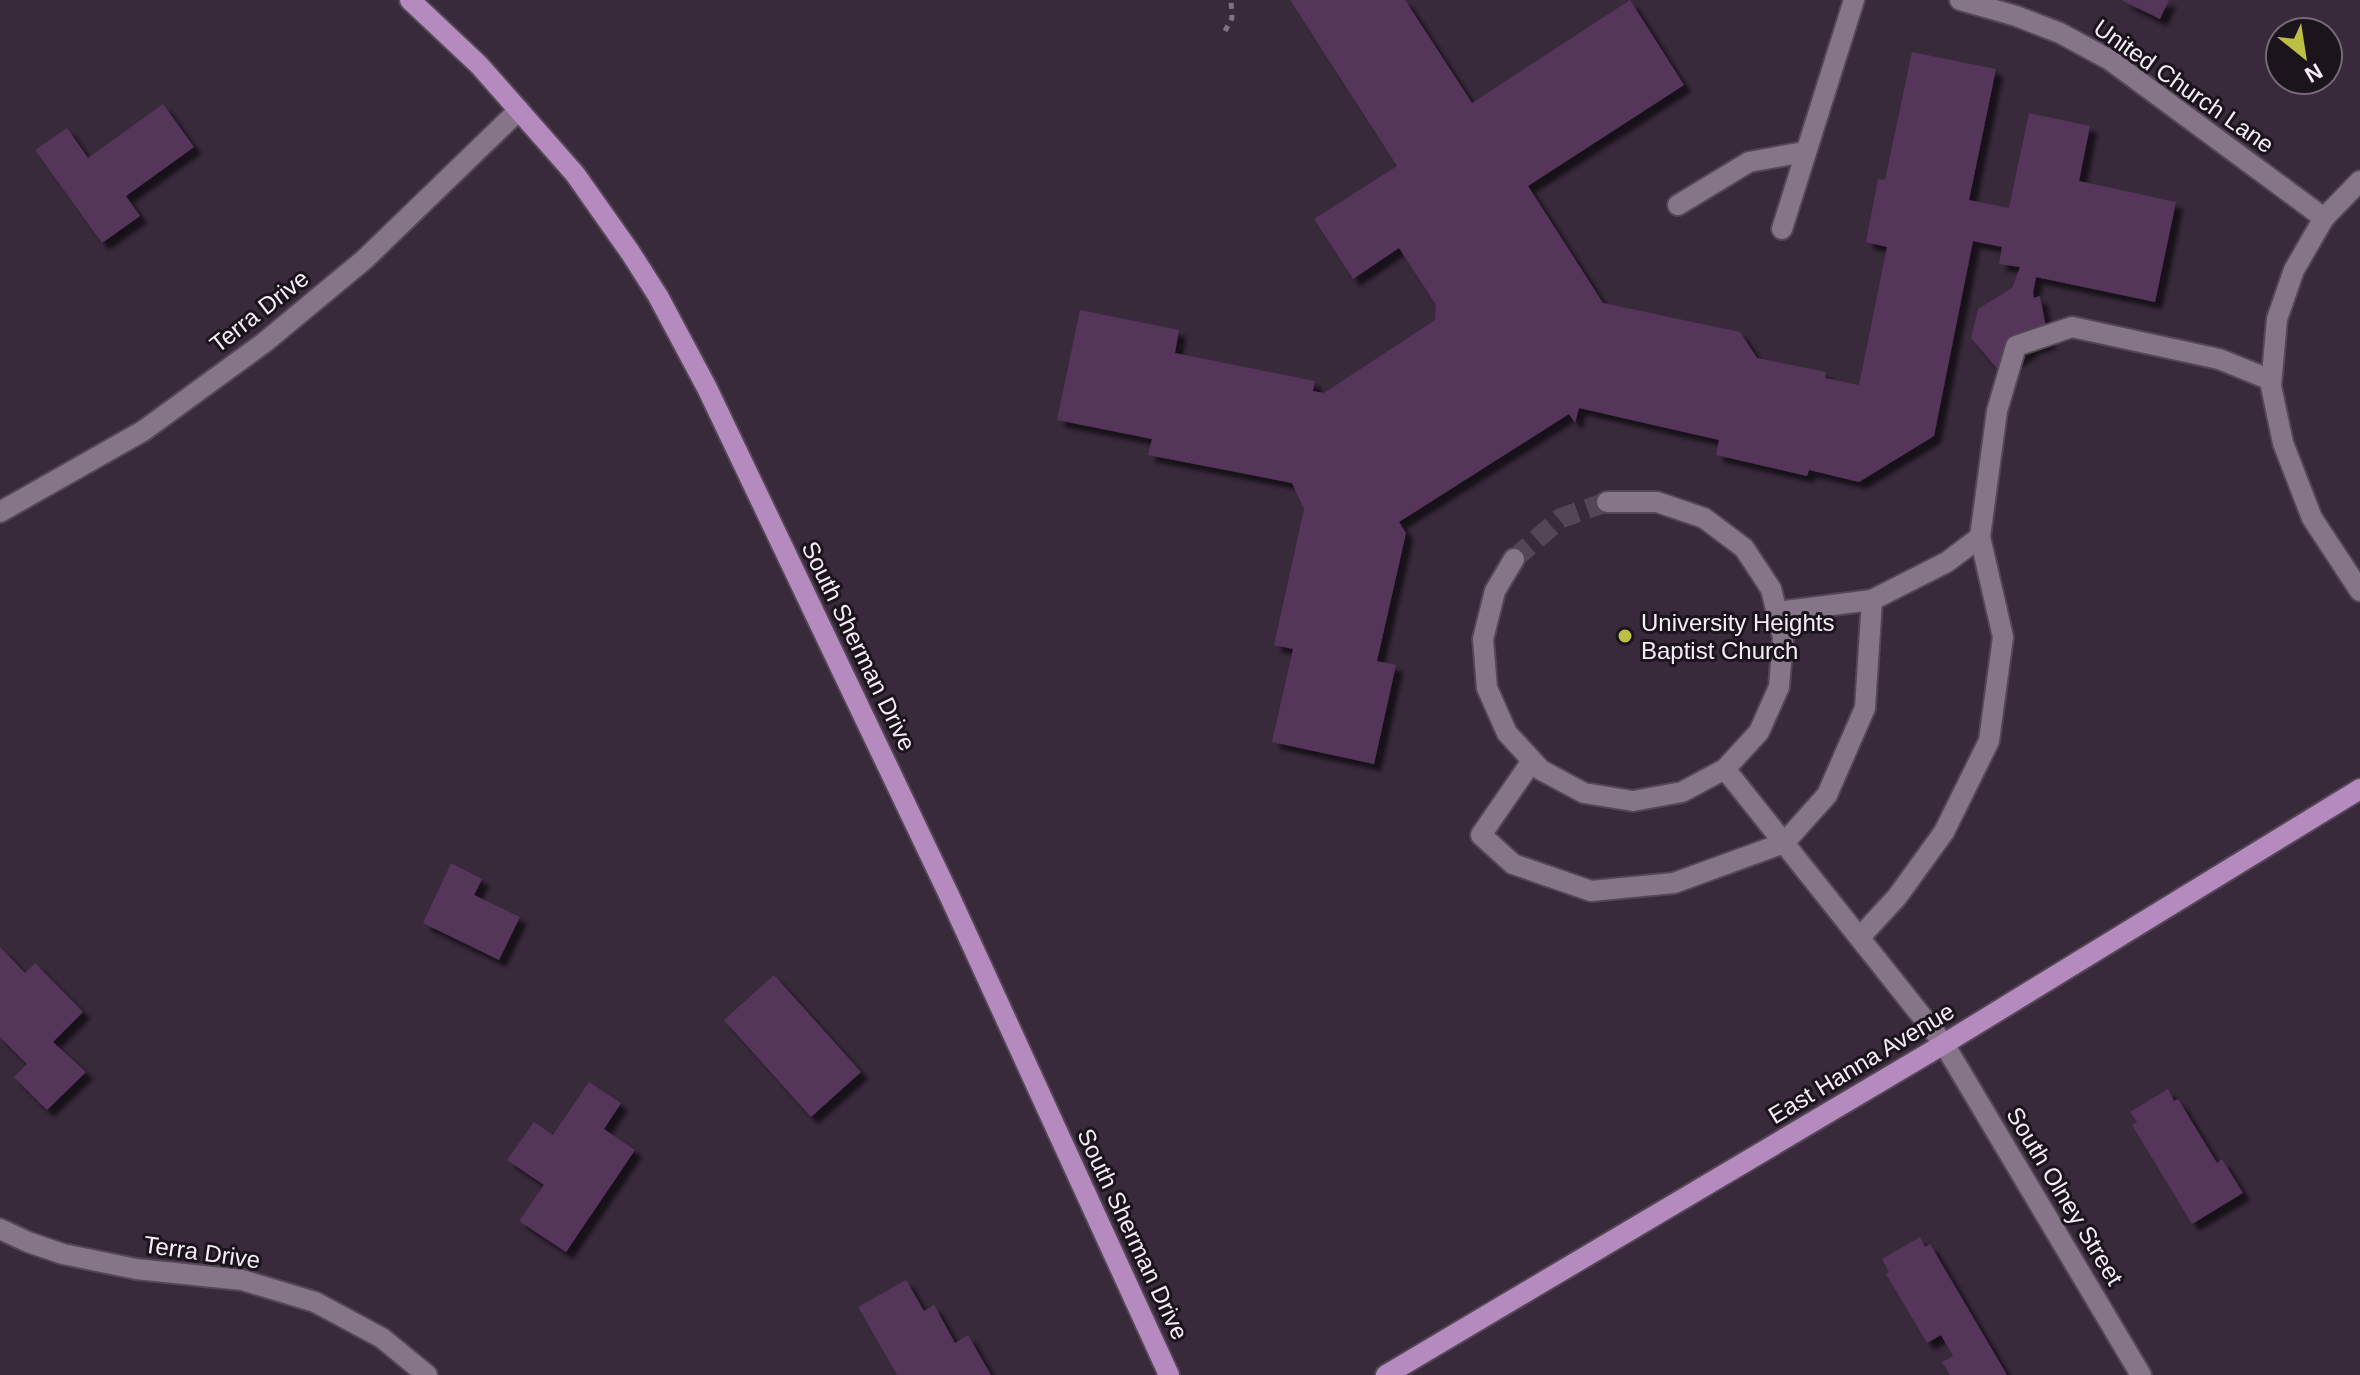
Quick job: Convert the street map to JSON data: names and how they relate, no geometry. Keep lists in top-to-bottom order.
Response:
{
  "streets": {
    "main road": ["South Sherman Drive", "East Hanna Avenue"],
    "street": ["United Church Lane", "Terra Drive", "South Olney Street"]
  },
  "crossings": [
    ["Terra Drive", "South Sherman Drive"],
    ["East Hanna Avenue", "South Olney Street"]
  ],
  "places": ["University Heights Baptist Church"],
  "north": "bottom right"
}
